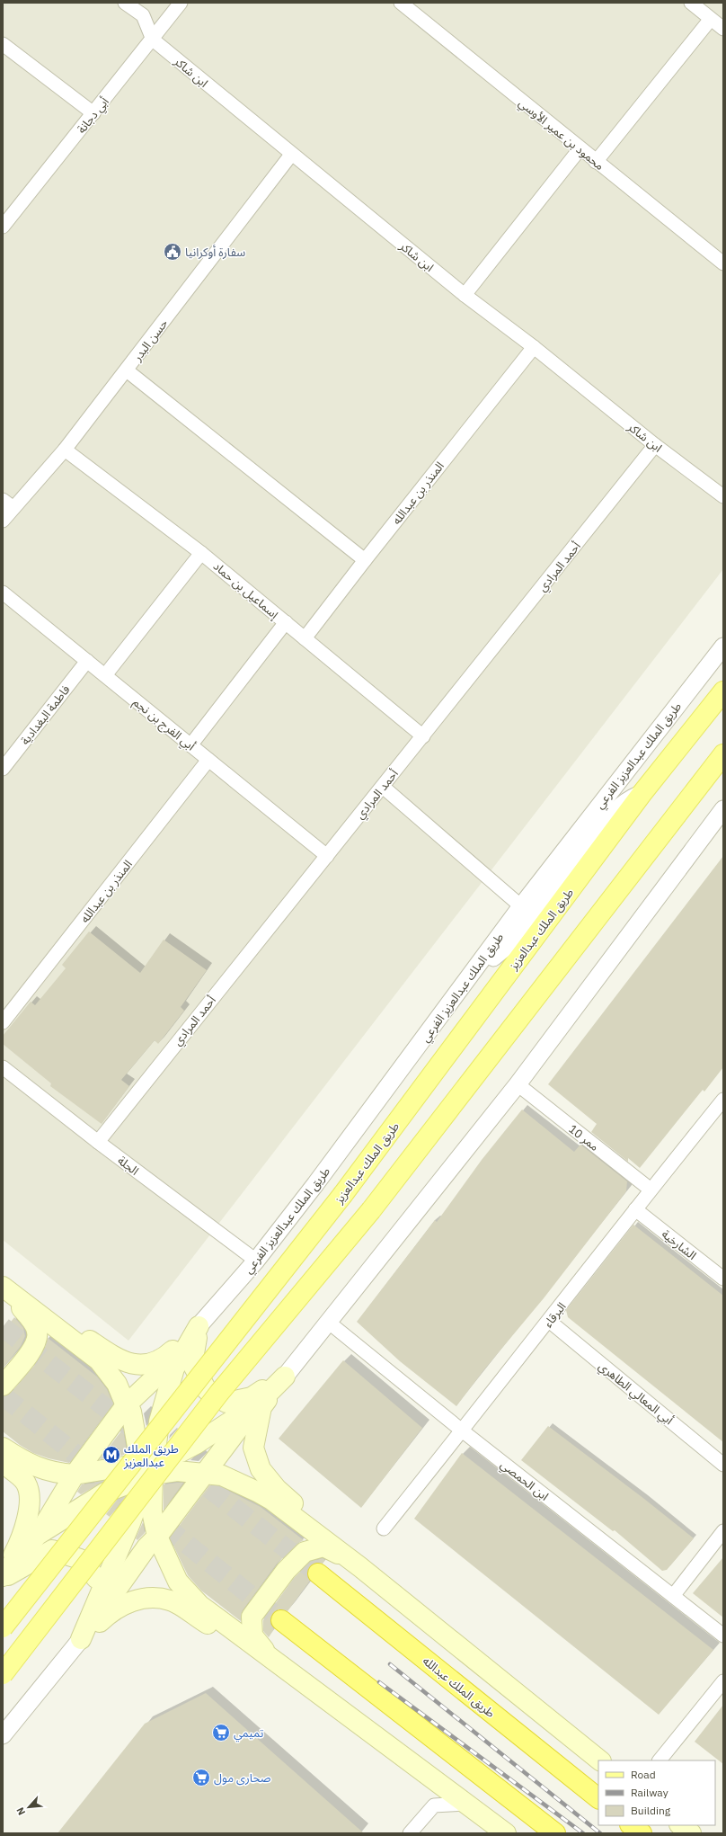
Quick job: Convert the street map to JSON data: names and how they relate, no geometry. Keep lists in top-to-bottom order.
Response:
{
  "streets": {
    "highway": ["طريق الملك عبدالله"],
    "main road": ["طريق الملك عبدالعزيز"],
    "street": [
      "ابن شاكر",
      "أبي دجانة",
      "محمود بن عمير الأوسي",
      "حسن البدر",
      "المنذر بن عبدالله",
      "أحمد المرادي",
      "إسماعيل بن حماد",
      "فاطمة البغدادية",
      "أبي الفرج بن نجم",
      "طريق الملك عبدالعزيز الفرعي",
      "ممر 10",
      "الجلة",
      "الشارخية",
      "البرقاء",
      "أبي المعالي الطاهري",
      "ابن الحمصي"
    ]
  },
  "crossings": [
    ["ابن شاكر", "أبي دجانة"],
    ["ابن شاكر", "حسن البدر"],
    ["ابن شاكر", "المنذر بن عبدالله"],
    ["ابن شاكر", "أحمد المرادي"],
    ["حسن البدر", "إسماعيل بن حماد"],
    ["المنذر بن عبدالله", "إسماعيل بن حماد"],
    ["المنذر بن عبدالله", "أبي الفرج بن نجم"],
    ["أحمد المرادي", "إسماعيل بن حماد"],
    ["أحمد المرادي", "أبي الفرج بن نجم"],
    ["أحمد المرادي", "الجلة"],
    ["فاطمة البغدادية", "أبي الفرج بن نجم"],
    ["طريق الملك عبدالعزيز الفرعي", "الجلة"],
    ["ممر 10", "البرقاء"],
    ["الشارخية", "البرقاء"],
    ["البرقاء", "أبي المعالي الطاهري"],
    ["البرقاء", "ابن الحمصي"]
  ],
  "places": {
    "public building": ["سفارة أوكرانيا"],
    "metro station": ["طريق الملك عبدالعزيز"],
    "supermarket": ["تمیمي", "صحارى مول"]
  },
  "legend": ["Road", "Railway", "Building"],
  "north": "bottom left"
}
